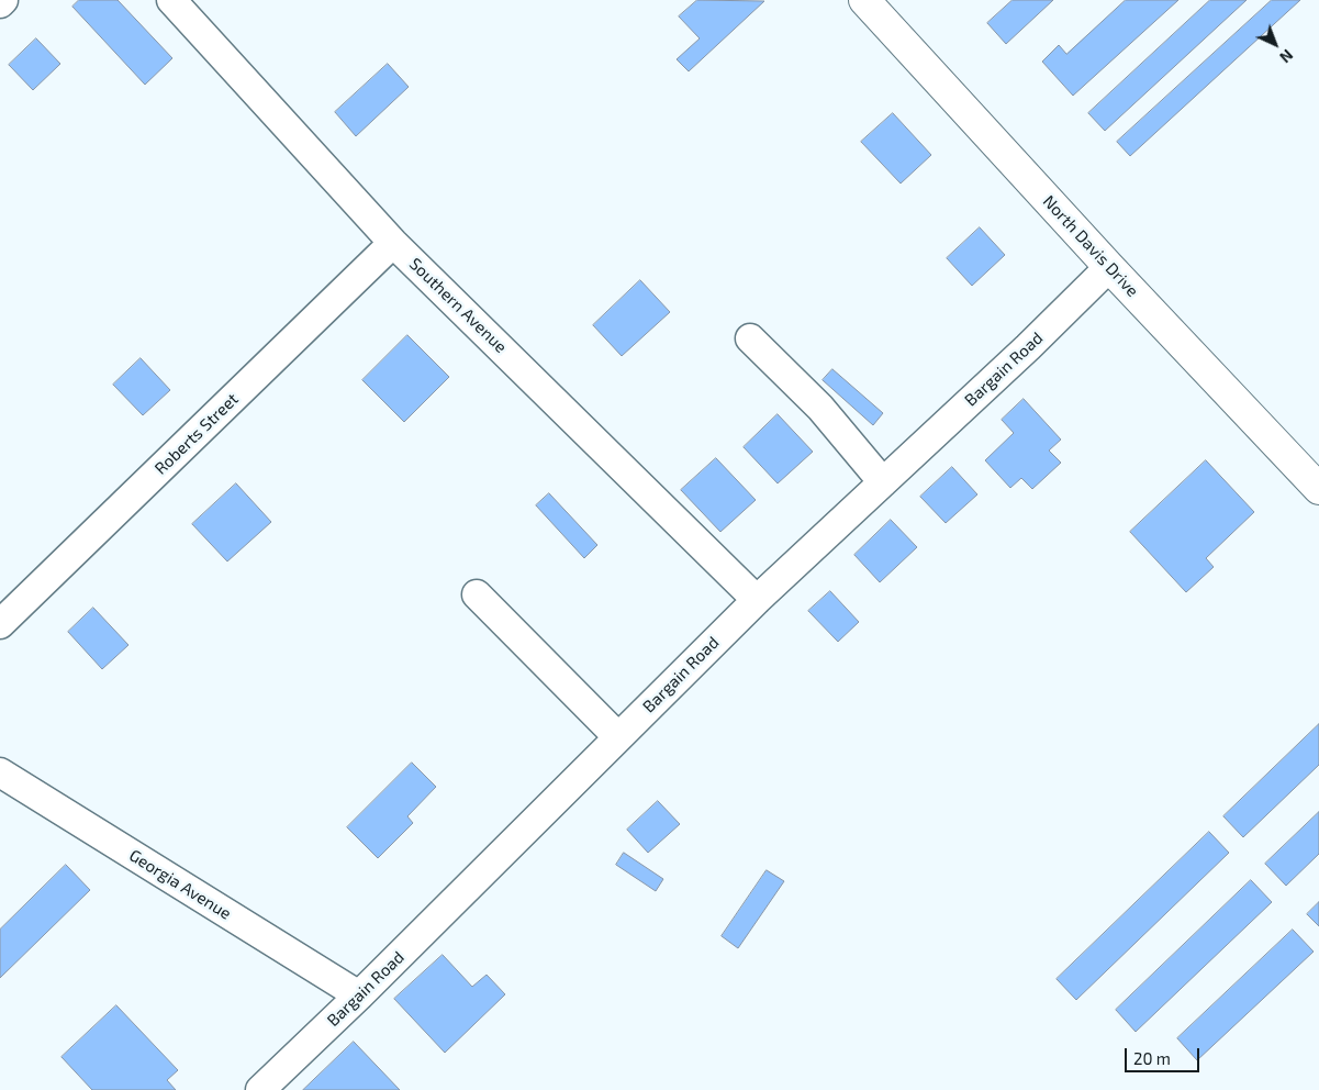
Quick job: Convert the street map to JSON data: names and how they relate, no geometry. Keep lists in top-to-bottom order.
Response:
{
  "streets": {
    "main road": ["North Davis Drive"],
    "street": [
      "Southern Avenue",
      "Bargain Road",
      "Roberts Street",
      "Georgia Avenue"
    ]
  },
  "crossings": [
    ["North Davis Drive", "Bargain Road"],
    ["Southern Avenue", "Bargain Road"],
    ["Southern Avenue", "Roberts Street"],
    ["Bargain Road", "Georgia Avenue"]
  ],
  "scale_bar": "20 m",
  "north": "bottom right"
}
